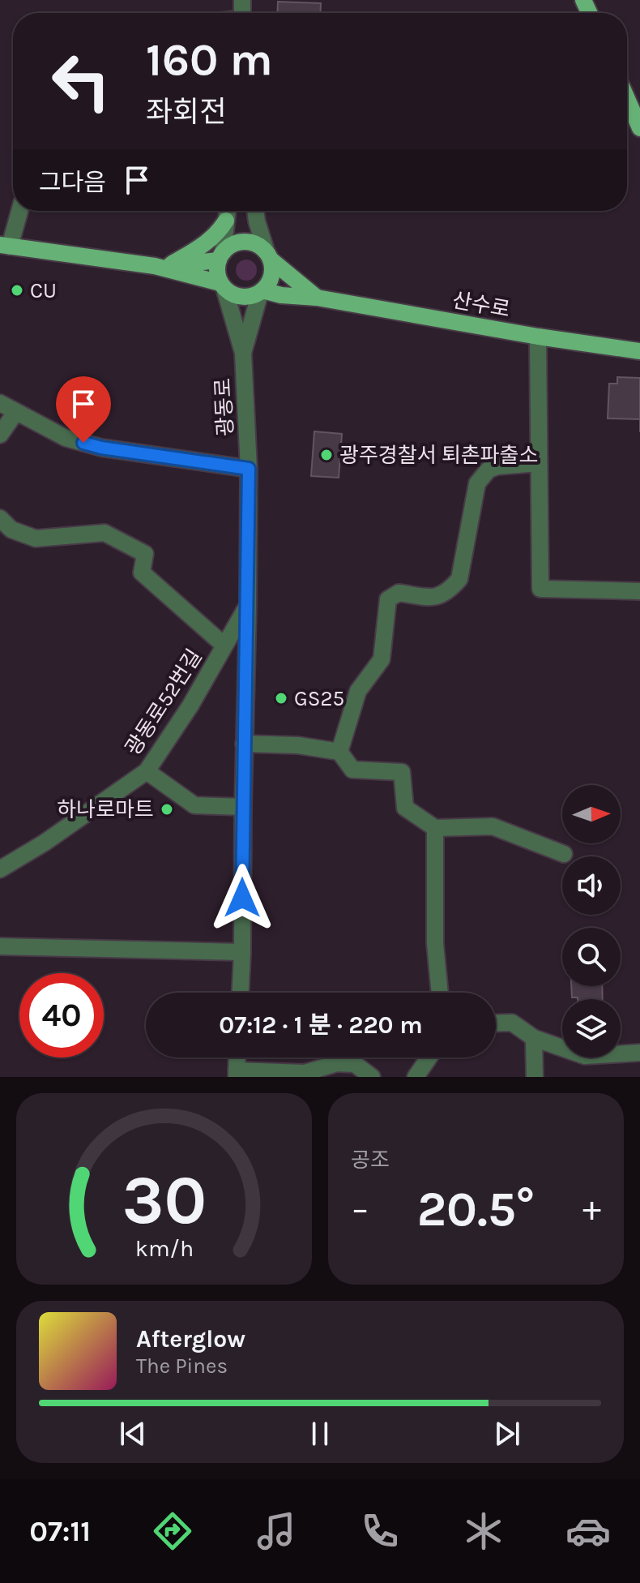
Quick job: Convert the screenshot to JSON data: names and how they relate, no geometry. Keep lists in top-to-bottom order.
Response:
{
  "streets": {
    "main road": ["산수로"],
    "street": ["광동로", "광동로52번길"]
  },
  "crossings": [
    ["광동로", "광동로52번길"]
  ],
  "places": [
    "CU",
    "광주경찰서 퇴촌파출소",
    "GS25",
    "하나로마트"
  ],
  "north": "right",
  "page": {
    "turn": ["160 m", "좌회전"],
    "then": "그다음",
    "limit": "40",
    "trip": "07:12 · 1 분 · 220 m",
    "tile": "공조",
    "heat": ["−", "20.5°", "+"],
    "song": ["Afterglow", "The Pines"],
    "tabs": "07:11",
    "gauge": ["30", "km/h"]
  }
}
